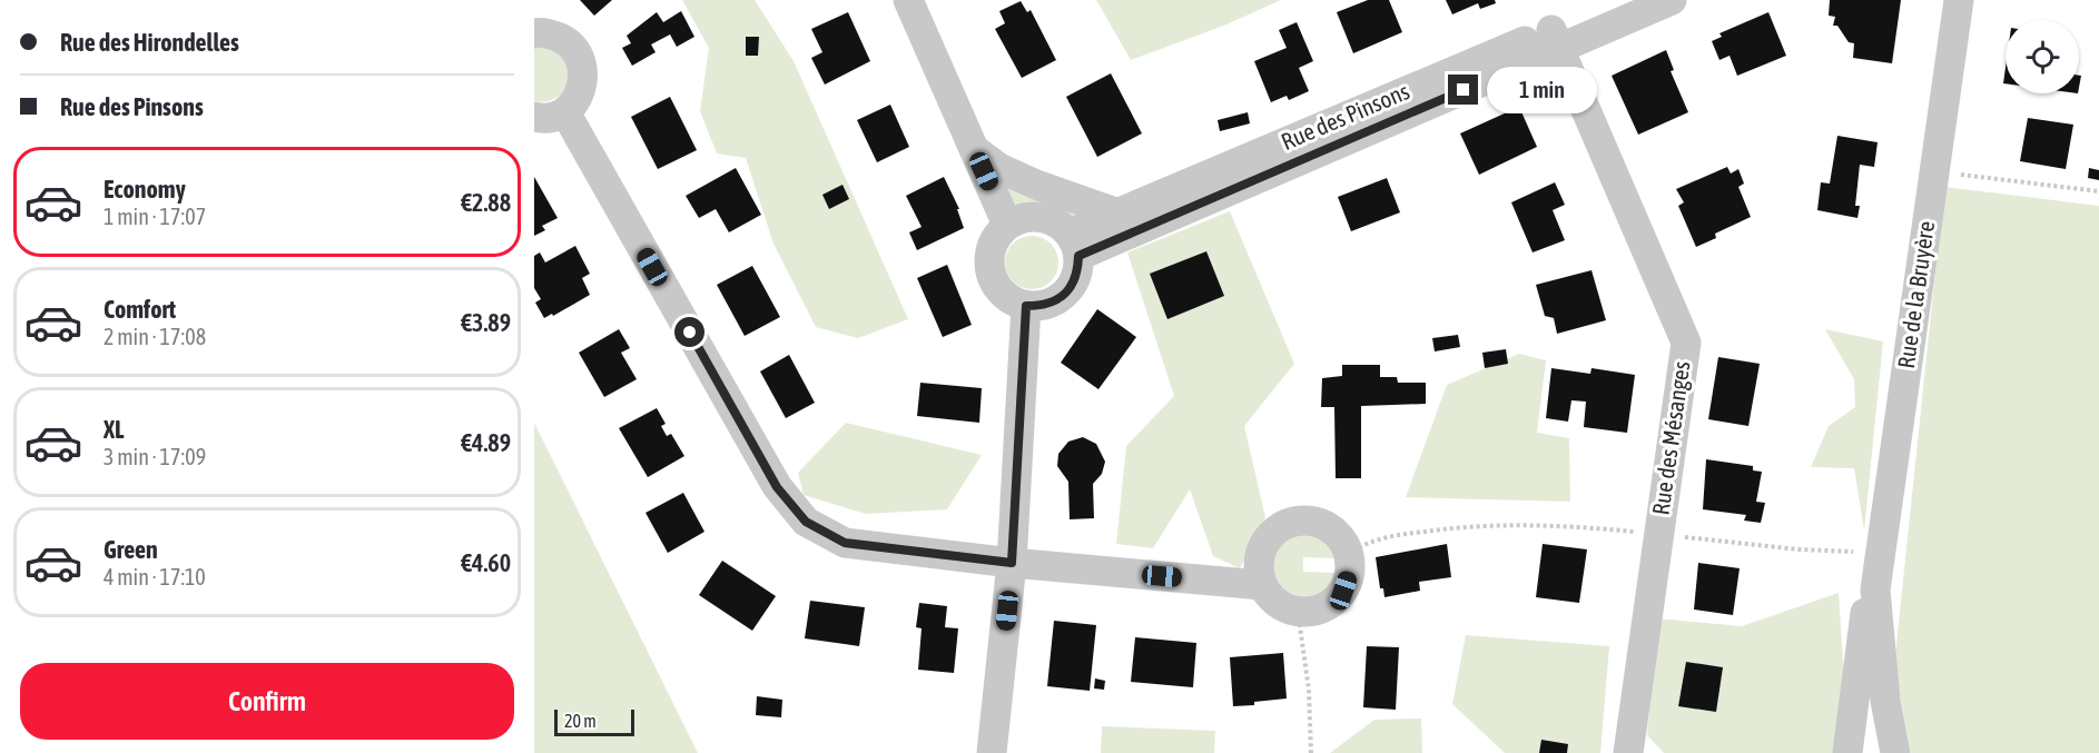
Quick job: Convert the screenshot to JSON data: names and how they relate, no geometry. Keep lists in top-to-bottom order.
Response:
{
  "streets": {
    "street": ["Rue des Pinsons", "Rue de la Bruyère", "Rue des Mésanges"]
  },
  "crossings": [
    ["Rue des Pinsons", "Rue des Mésanges"]
  ],
  "scale_bar": "20 m",
  "page": {
    "banner": ["Rue des Hirondelles", "Rue des Pinsons"],
    "bubble": "1 min",
    "list": [
      {
        "name": "Economy",
        "note": "1 min · 17:07",
        "value": "€2.88"
      },
      {
        "name": "Comfort",
        "note": "2 min · 17:08",
        "value": "€3.89"
      },
      {
        "name": "XL",
        "note": "3 min · 17:09",
        "value": "€4.89"
      },
      {
        "name": "Green",
        "note": "4 min · 17:10",
        "value": "€4.60"
      }
    ],
    "buttons": "Confirm",
    "scale": "20 m"
  }
}
